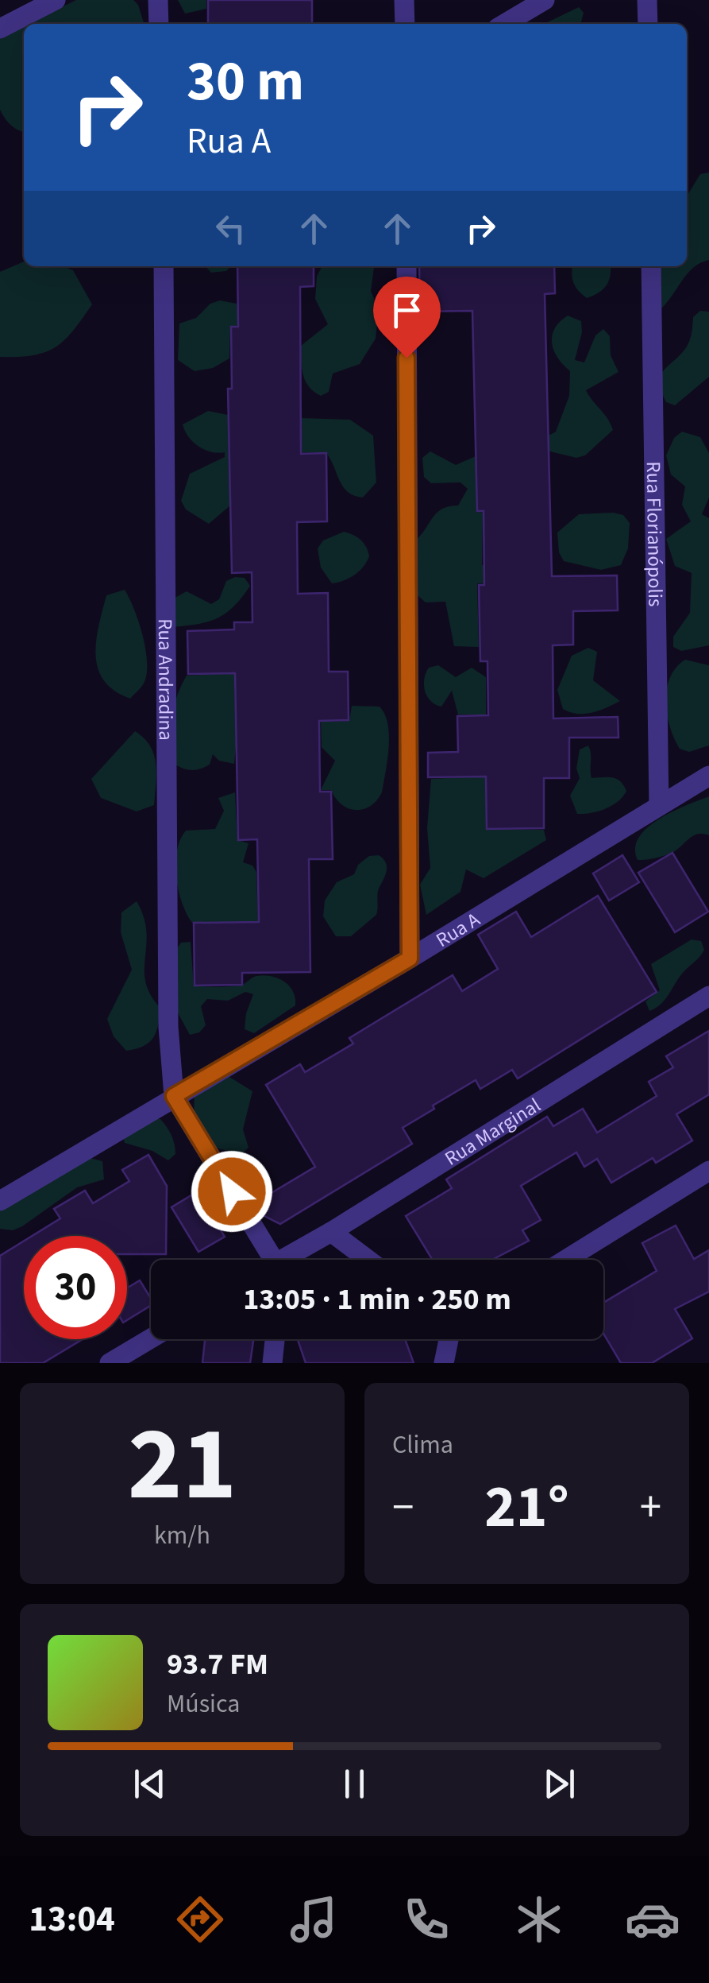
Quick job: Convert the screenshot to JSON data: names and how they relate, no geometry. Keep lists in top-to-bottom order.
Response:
{
  "streets": {
    "street": [
      "Rua Florianópolis",
      "Rua Andradina",
      "Rua A",
      "Rua Marginal"
    ]
  },
  "crossings": [
    ["Rua Florianópolis", "Rua A"],
    ["Rua Andradina", "Rua A"]
  ],
  "page": {
    "turn": ["30 m", "Rua A"],
    "limit": "30",
    "trip": "13:05 · 1 min · 250 m",
    "tile": [
      ["21", "km/h"],
      "Clima"
    ],
    "heat": ["−", "21°", "+"],
    "song": ["93.7 FM", "Música"],
    "tabs": "13:04"
  }
}
